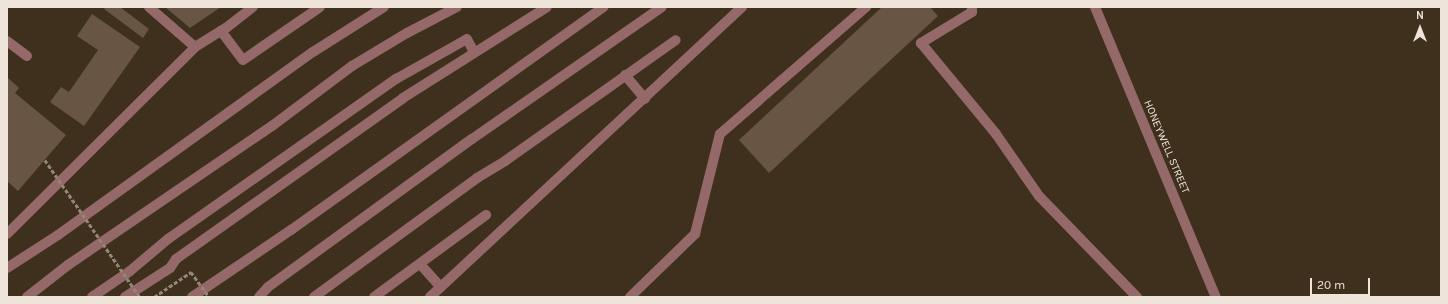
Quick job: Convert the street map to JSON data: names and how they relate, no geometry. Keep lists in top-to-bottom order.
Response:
{
  "streets": {
    "street": ["HONEYWELL STREET"]
  },
  "scale_bar": "20 m",
  "north": "top"
}
